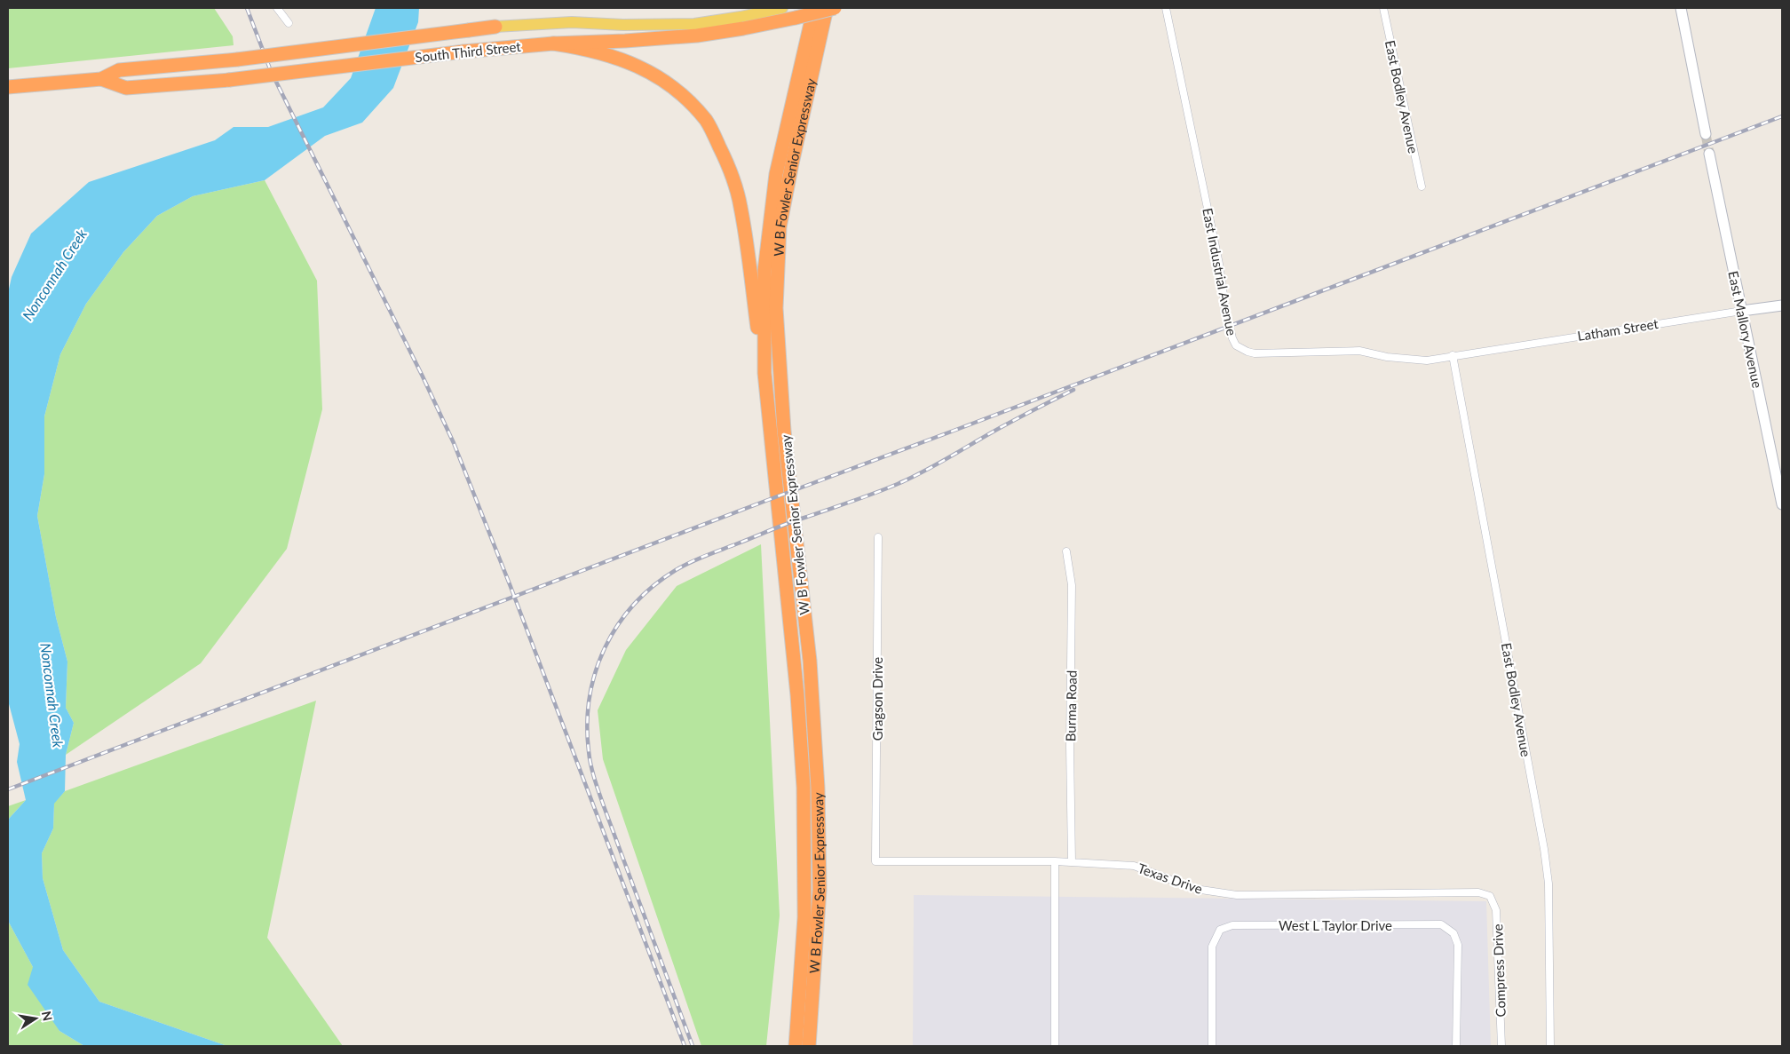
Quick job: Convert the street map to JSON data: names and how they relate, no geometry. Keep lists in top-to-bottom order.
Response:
{
  "streets": {
    "highway": ["South Third Street", "W B Fowler Senior Expressway"],
    "main road": ["Latham Street", "East Mallory Avenue"],
    "street": [
      "East Bodley Avenue",
      "East Industrial Avenue",
      "Gragson Drive",
      "Burma Road",
      "Texas Drive",
      "West L Taylor Drive",
      "Compress Drive"
    ]
  },
  "crossings": [
    ["East Bodley Avenue", "East Industrial Avenue"],
    ["East Bodley Avenue", "Latham Street"],
    ["East Industrial Avenue", "Latham Street"],
    ["Latham Street", "East Mallory Avenue"],
    ["Gragson Drive", "Texas Drive"],
    ["Burma Road", "Texas Drive"],
    ["Texas Drive", "Compress Drive"]
  ],
  "water": ["Nonconnah Creek"],
  "north": "right"
}
